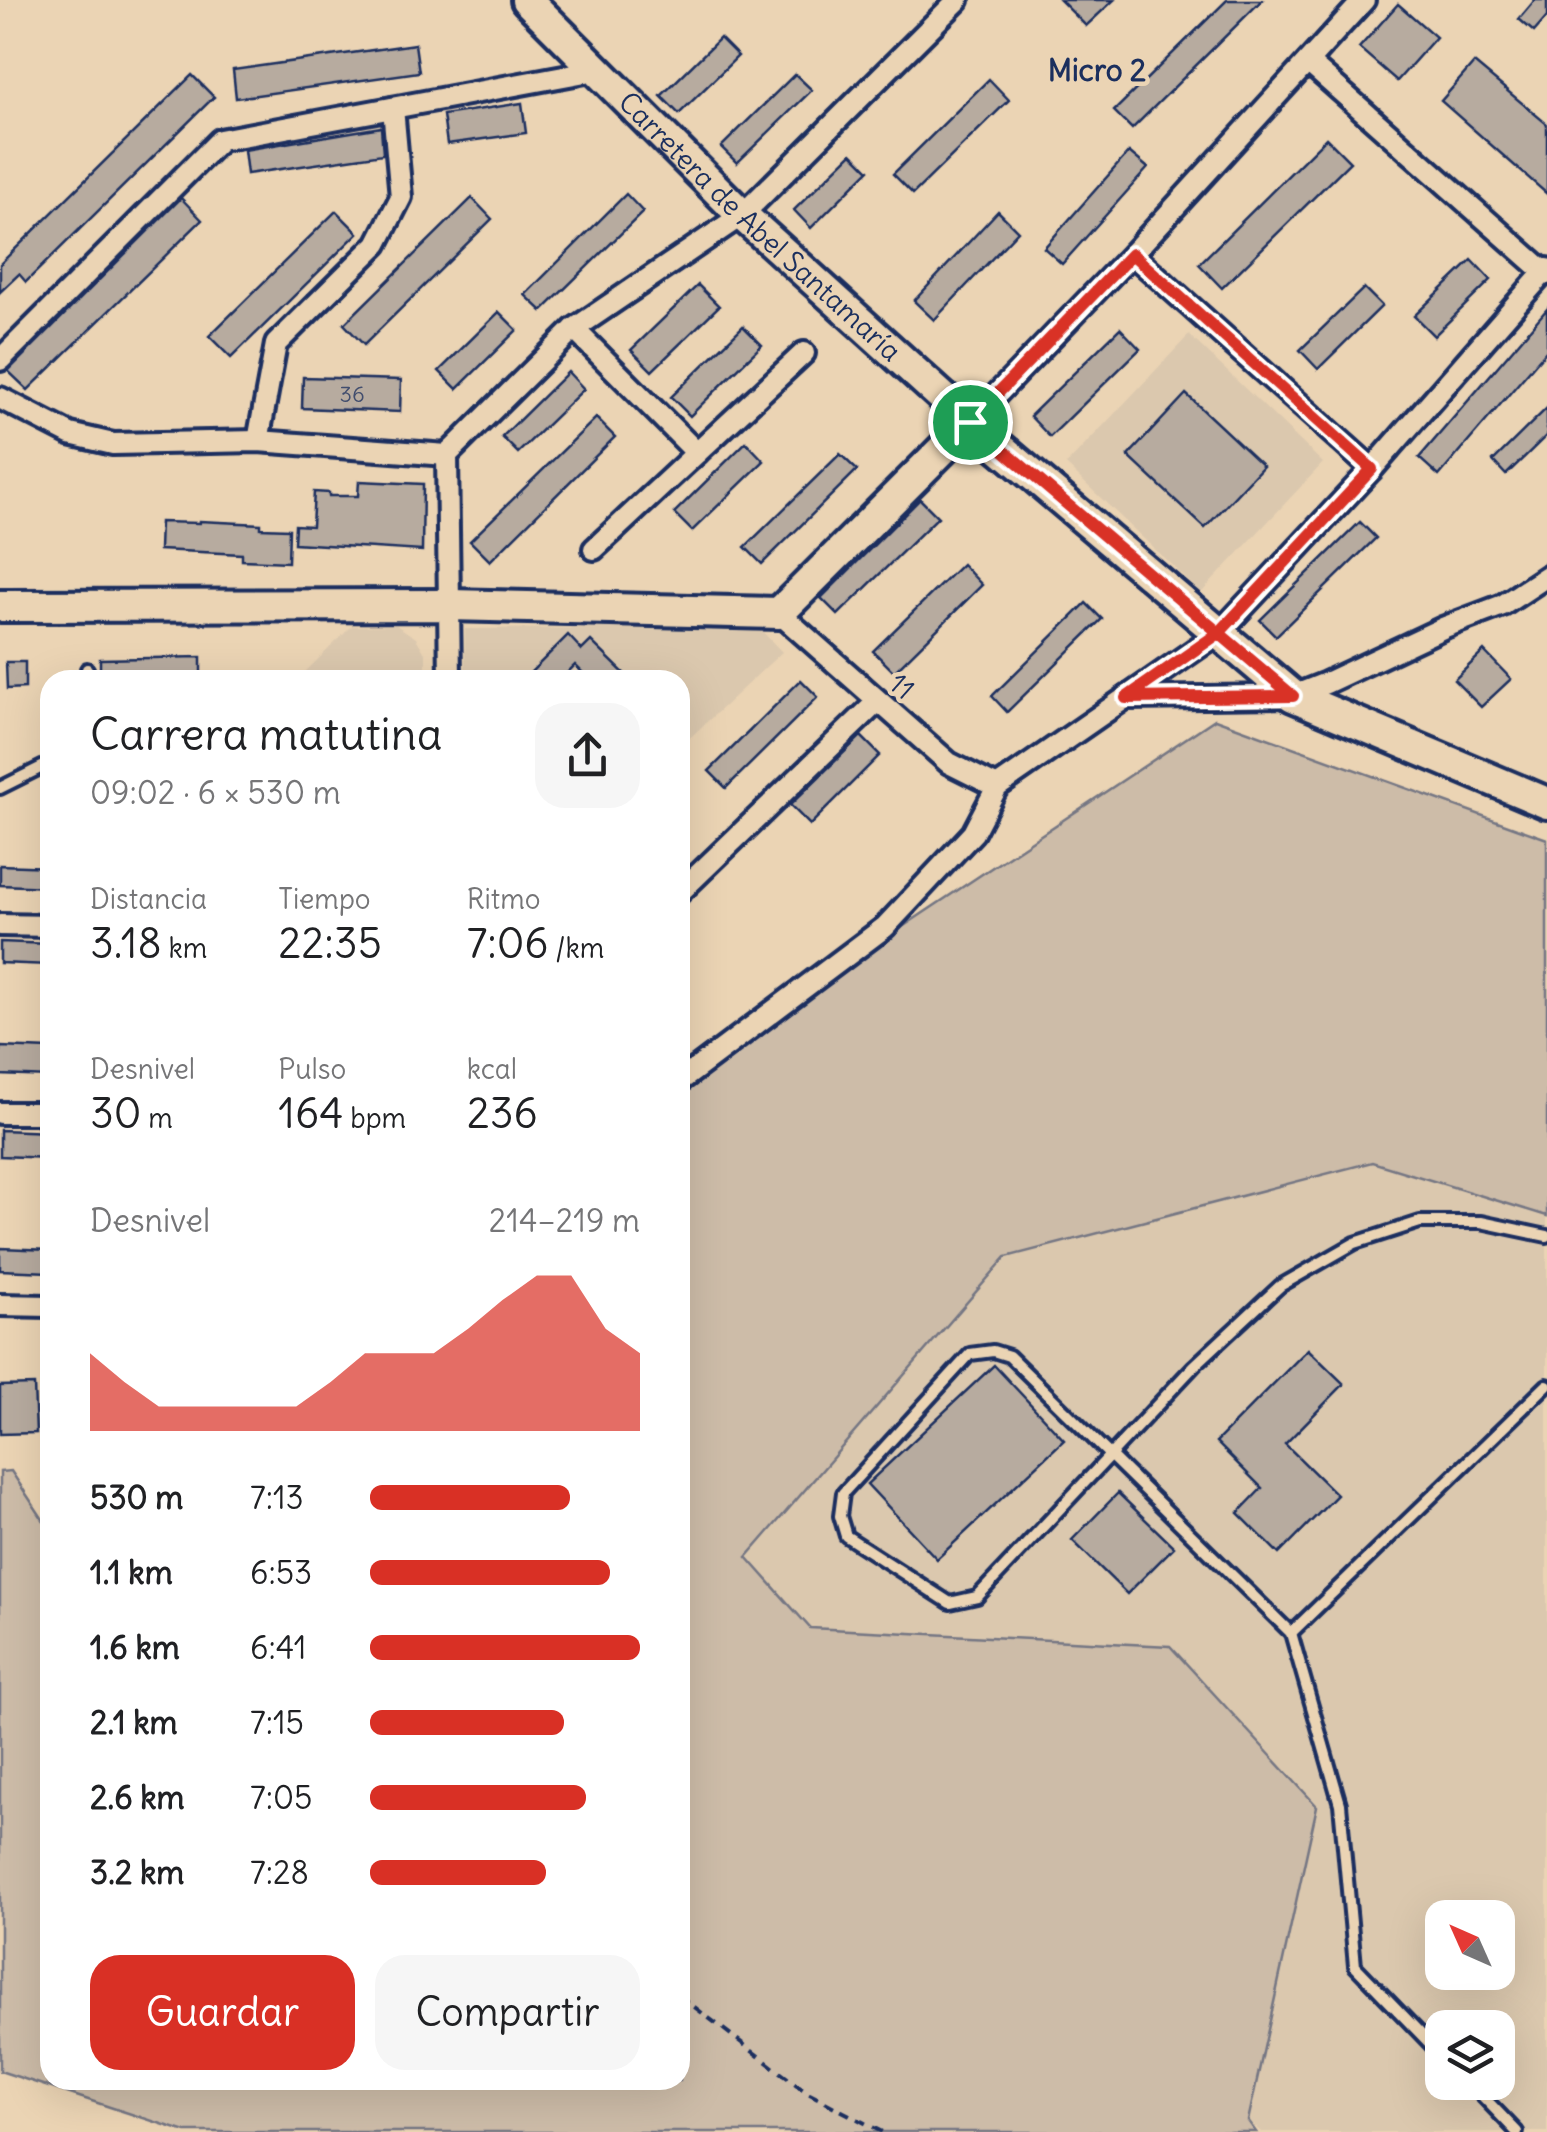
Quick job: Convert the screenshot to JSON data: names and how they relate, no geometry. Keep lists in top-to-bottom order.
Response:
{
  "streets": {
    "main road": ["Carretera de Abel Santamaría"],
    "street": ["11"]
  },
  "districts": ["Micro 2"],
  "house_numbers": ["36"],
  "north": "top left",
  "page": {
    "heading": ["Carrera matutina", "09:02 · 6 × 530 m"],
    "stats": [
      ["Distancia", "3.18 km"],
      ["Tiempo", "22:35"],
      ["Ritmo", "7:06 /km"],
      ["Desnivel", "30 m"],
      ["Pulso", "164 bpm"],
      ["kcal", "236"]
    ],
    "chart": ["Desnivel", "214–219 m"],
    "list": [
      {
        "name": "530 m",
        "note": "7:13"
      },
      {
        "name": "1.1 km",
        "note": "6:53"
      },
      {
        "name": "1.6 km",
        "note": "6:41"
      },
      {
        "name": "2.1 km",
        "note": "7:15"
      },
      {
        "name": "2.6 km",
        "note": "7:05"
      },
      {
        "name": "3.2 km",
        "note": "7:28"
      }
    ],
    "buttons": ["Guardar", "Compartir"]
  }
}
